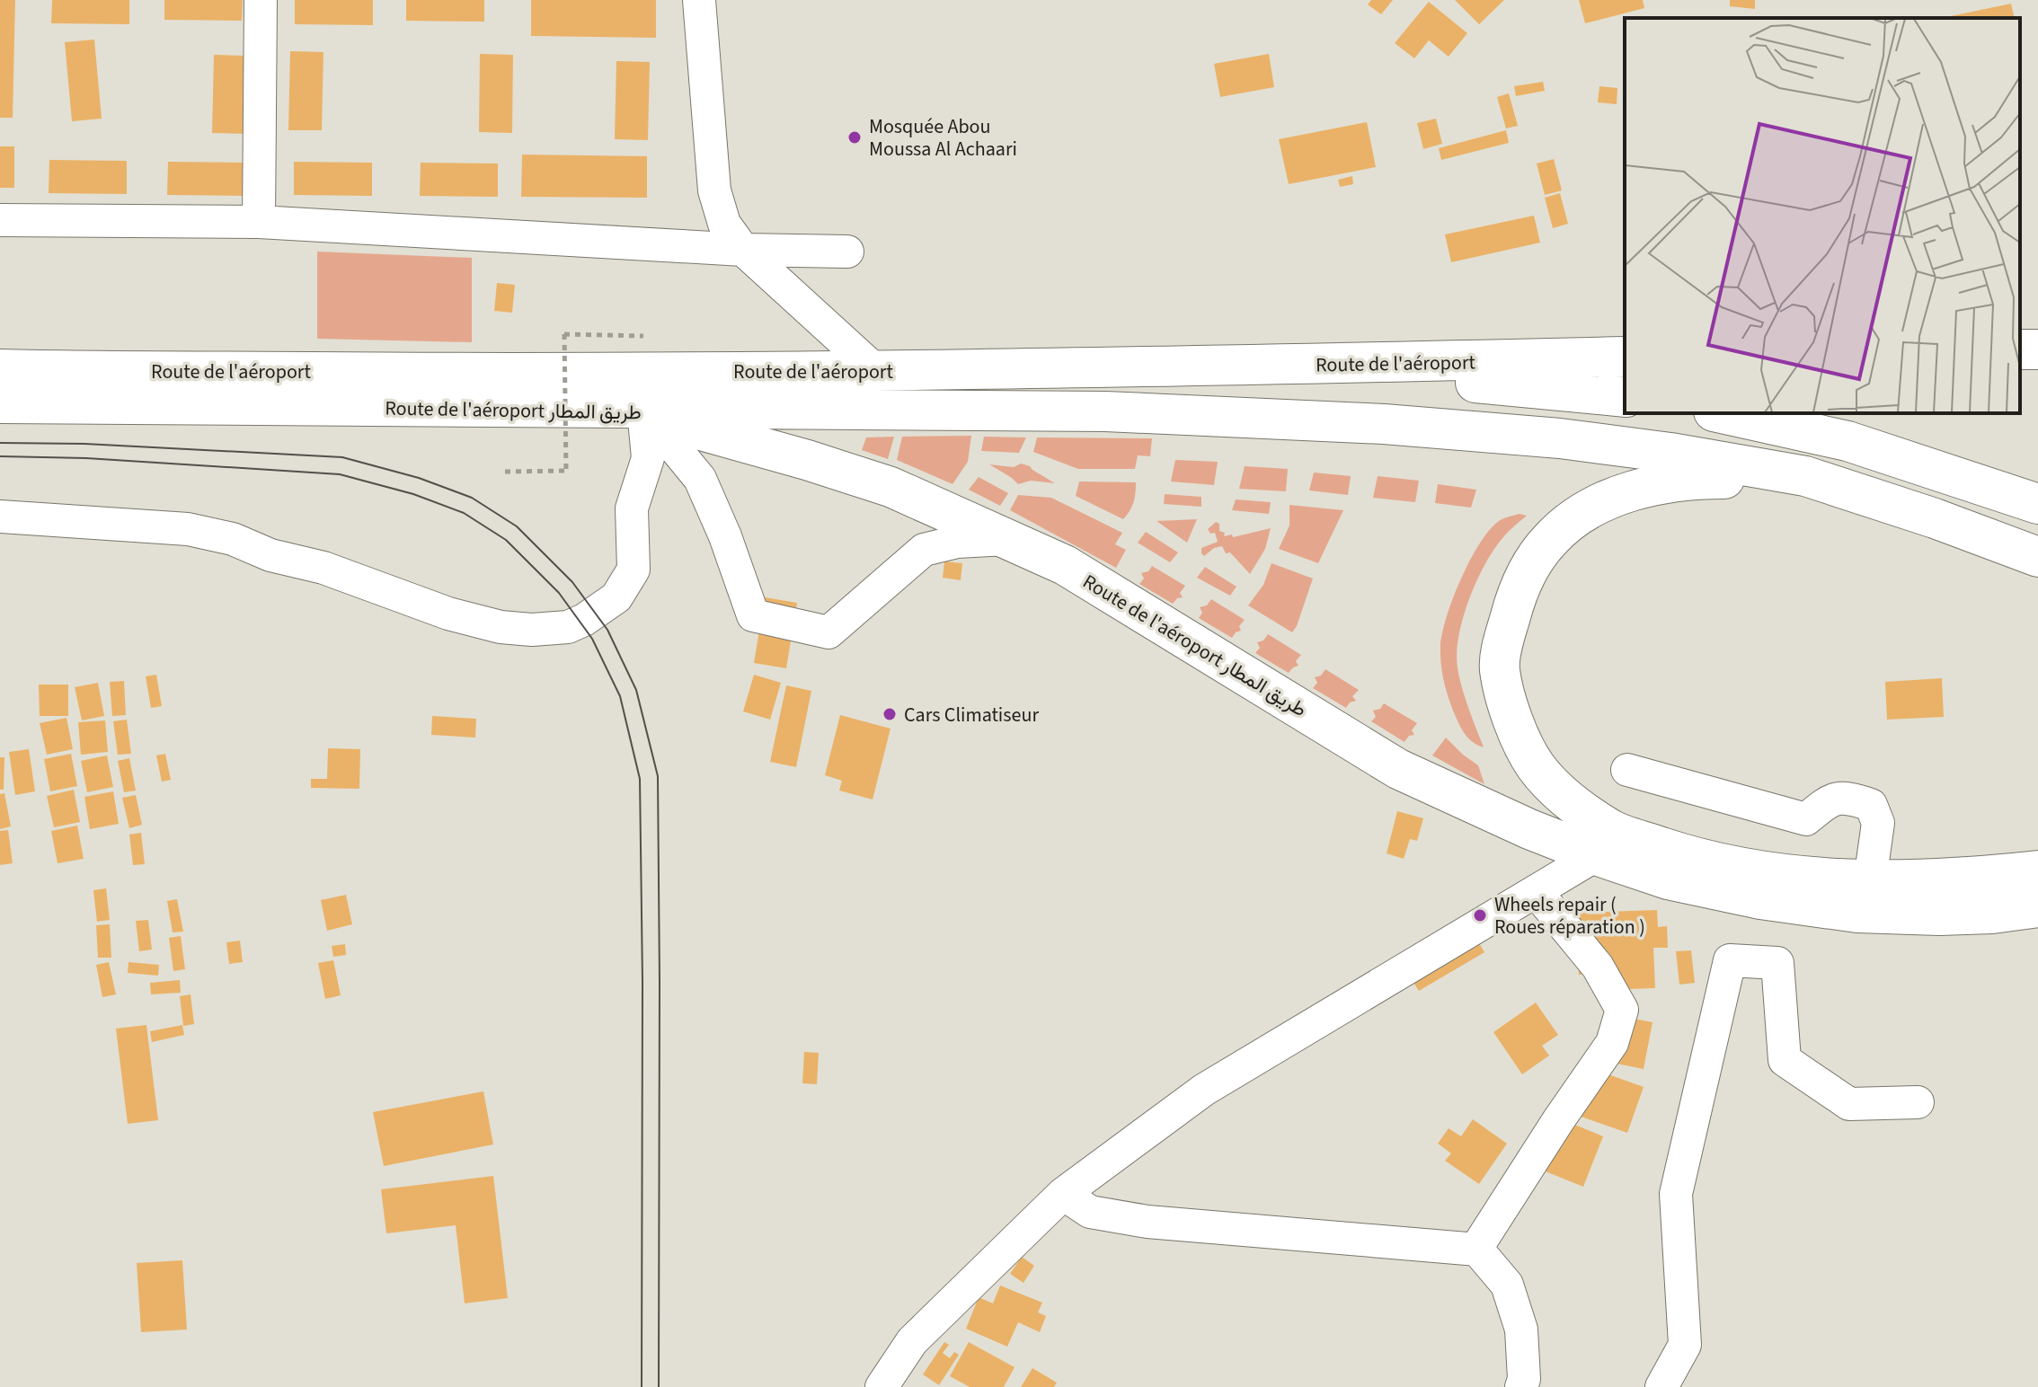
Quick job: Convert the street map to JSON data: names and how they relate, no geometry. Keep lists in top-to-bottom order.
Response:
{
  "streets": {
    "highway": ["Route de l'aéroport", "Route de l'aéroport طريق المطار"]
  },
  "crossings": [
    ["Route de l'aéroport", "Route de l'aéroport طريق المطار"]
  ],
  "places": ["Mosquée Abou Moussa Al Achaari", "Cars Climatiseur", "Wheels repair ( Roues réparation )"]
}
